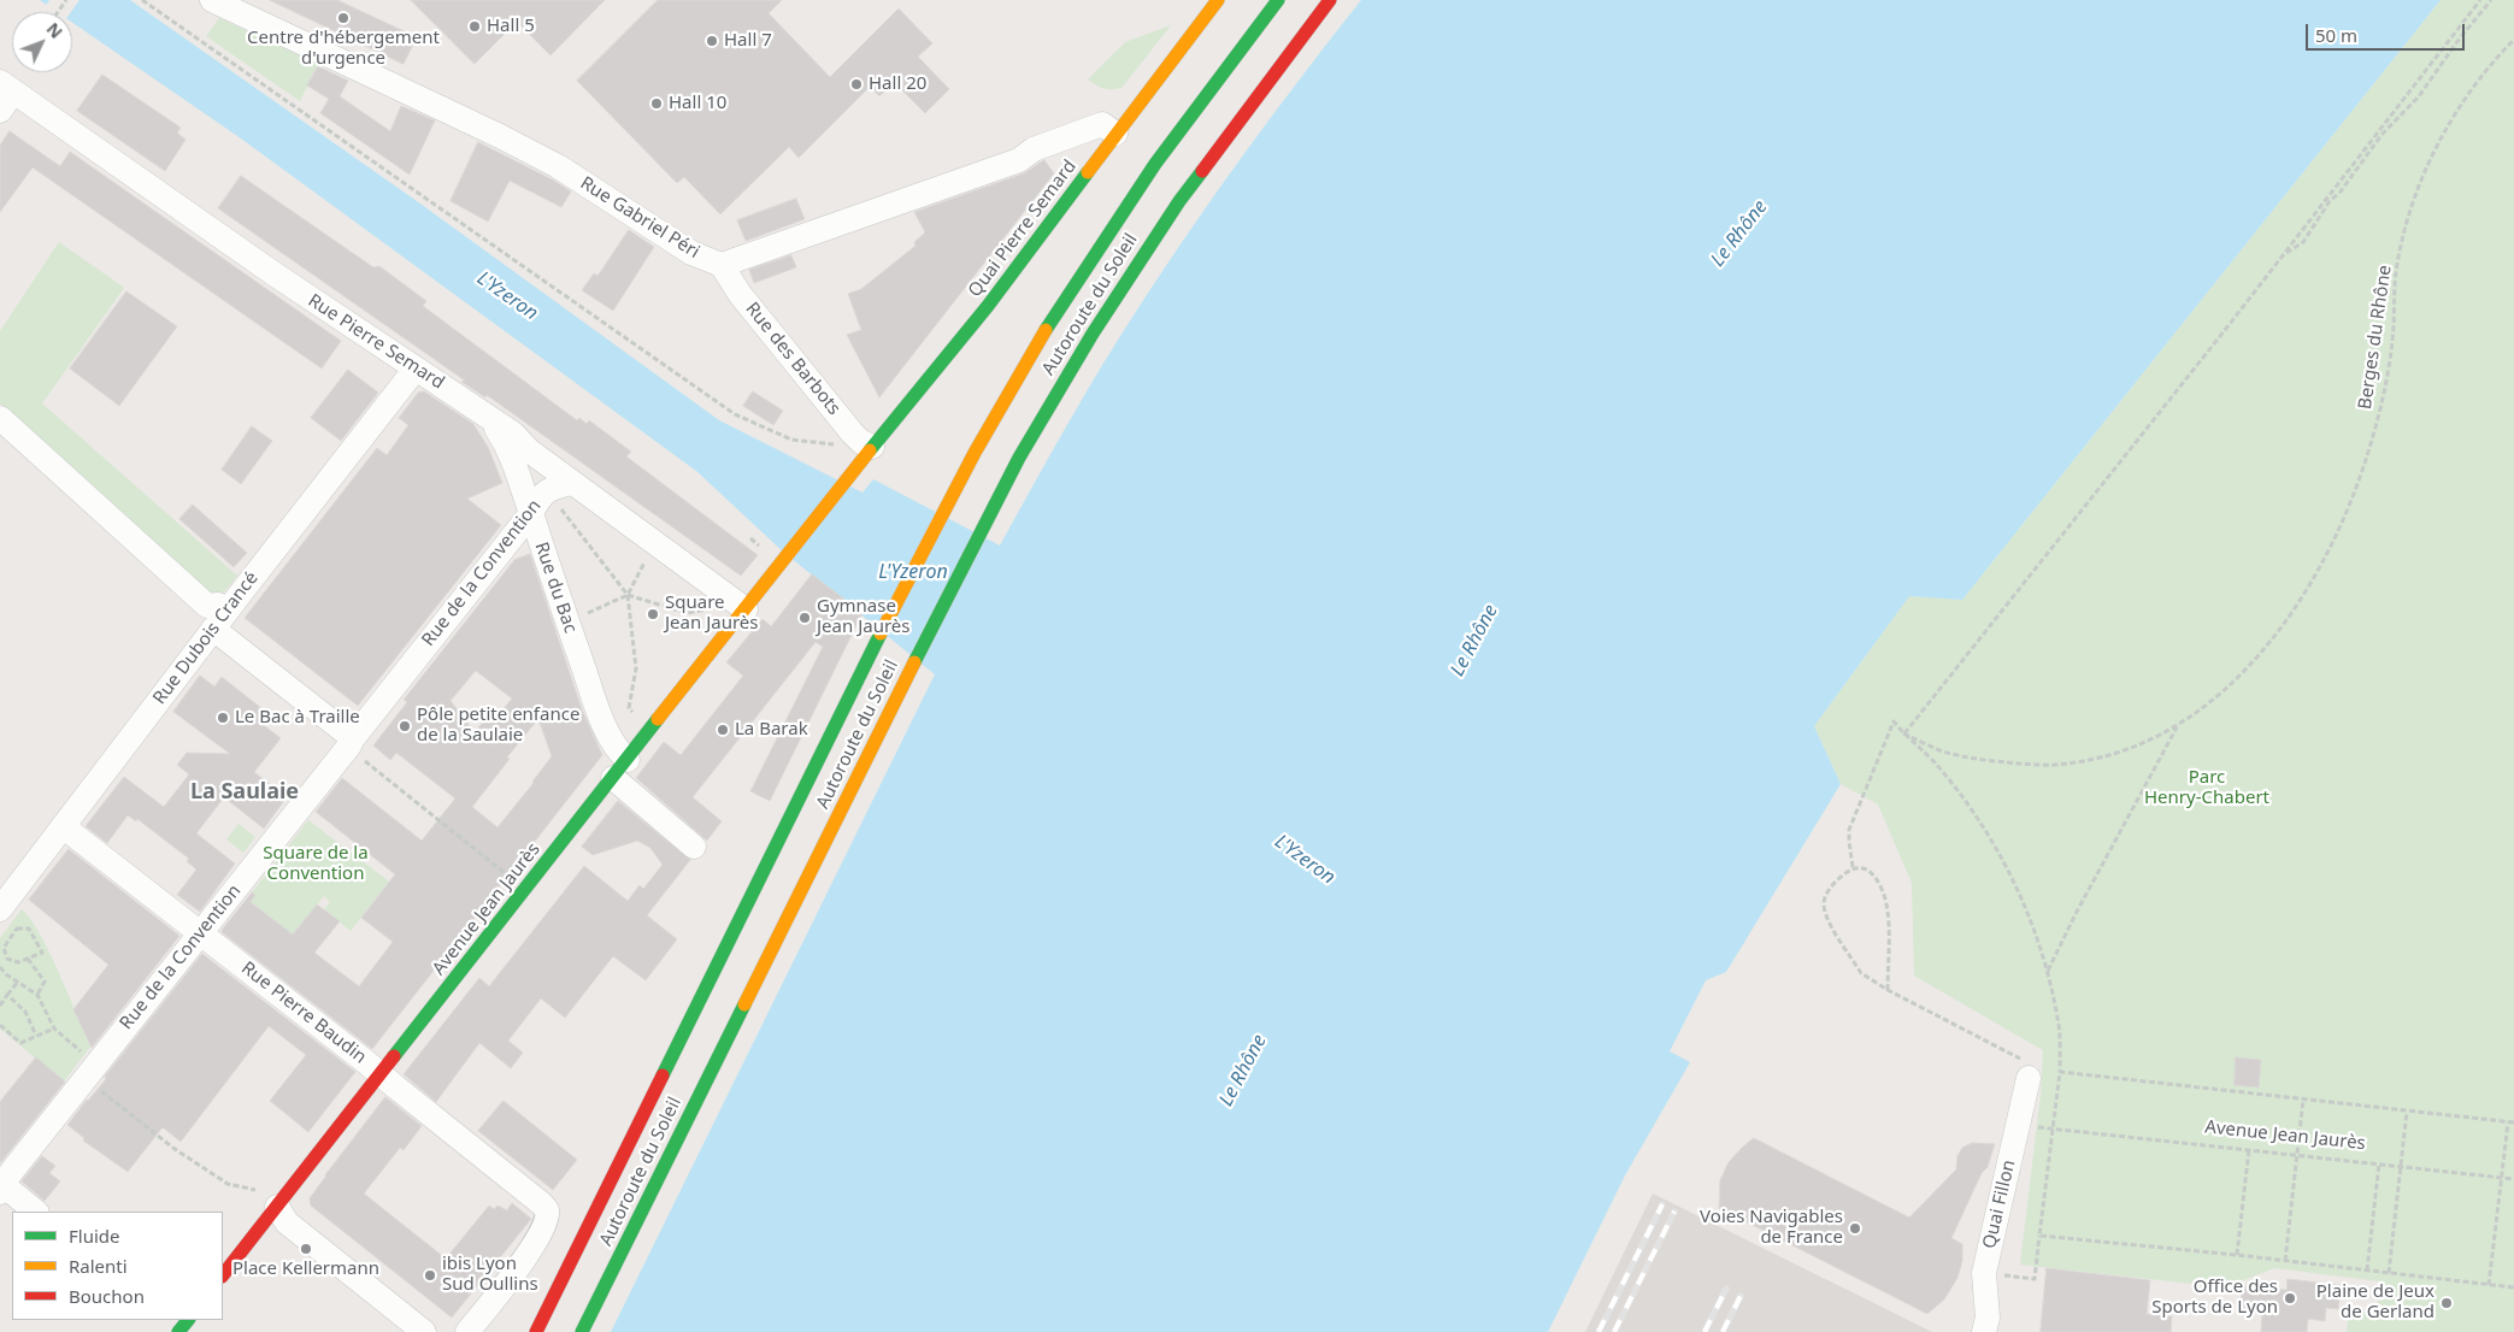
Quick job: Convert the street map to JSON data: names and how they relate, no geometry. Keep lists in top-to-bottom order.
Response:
{
  "streets": {
    "main road": ["Quai Pierre Semard", "Autoroute du Soleil", "Avenue Jean Jaurès"],
    "street": [
      "Rue Gabriel Péri",
      "Rue Pierre Semard",
      "Rue des Barbots",
      "Rue de la Convention",
      "Rue du Bac",
      "Rue Dubois Crancé",
      "Rue Pierre Baudin",
      "Quai Fillon"
    ],
    "path": ["Berges du Rhône"]
  },
  "crossings": [
    ["Rue Gabriel Péri", "Quai Pierre Semard"],
    ["Rue Gabriel Péri", "Rue des Barbots"],
    ["Quai Pierre Semard", "Rue des Barbots"],
    ["Quai Pierre Semard", "Avenue Jean Jaurès"],
    ["Rue Pierre Semard", "Rue de la Convention"],
    ["Rue Pierre Semard", "Rue du Bac"],
    ["Rue Pierre Semard", "Rue Dubois Crancé"],
    ["Rue Pierre Semard", "Avenue Jean Jaurès"],
    ["Rue de la Convention", "Rue du Bac"],
    ["Rue de la Convention", "Rue Pierre Baudin"],
    ["Rue du Bac", "Avenue Jean Jaurès"],
    ["Rue Dubois Crancé", "Rue Pierre Baudin"],
    ["Avenue Jean Jaurès", "Rue Pierre Baudin"]
  ],
  "districts": ["La Saulaie"],
  "water": ["Le Rhône", "L'Yzeron"],
  "parks": ["Parc Henry-Chabert", "Square de la Convention"],
  "places": [
    "Centre d'hébergement d'urgence",
    "Hall 5",
    "Hall 7",
    "Hall 20",
    "Hall 10",
    "Square Jean Jaurès",
    "Gymnase Jean Jaurès",
    "Le Bac à Traille",
    "Pôle petite enfance de la Saulaie",
    "La Barak",
    "Voies Navigables de France",
    "Place Kellermann",
    "ibis Lyon Sud Oullins",
    "Office des Sports de Lyon",
    "Plaine de Jeux de Gerland"
  ],
  "legend": ["Fluide", "Ralenti", "Bouchon"],
  "scale_bar": "50 m",
  "north": "top right"
}
